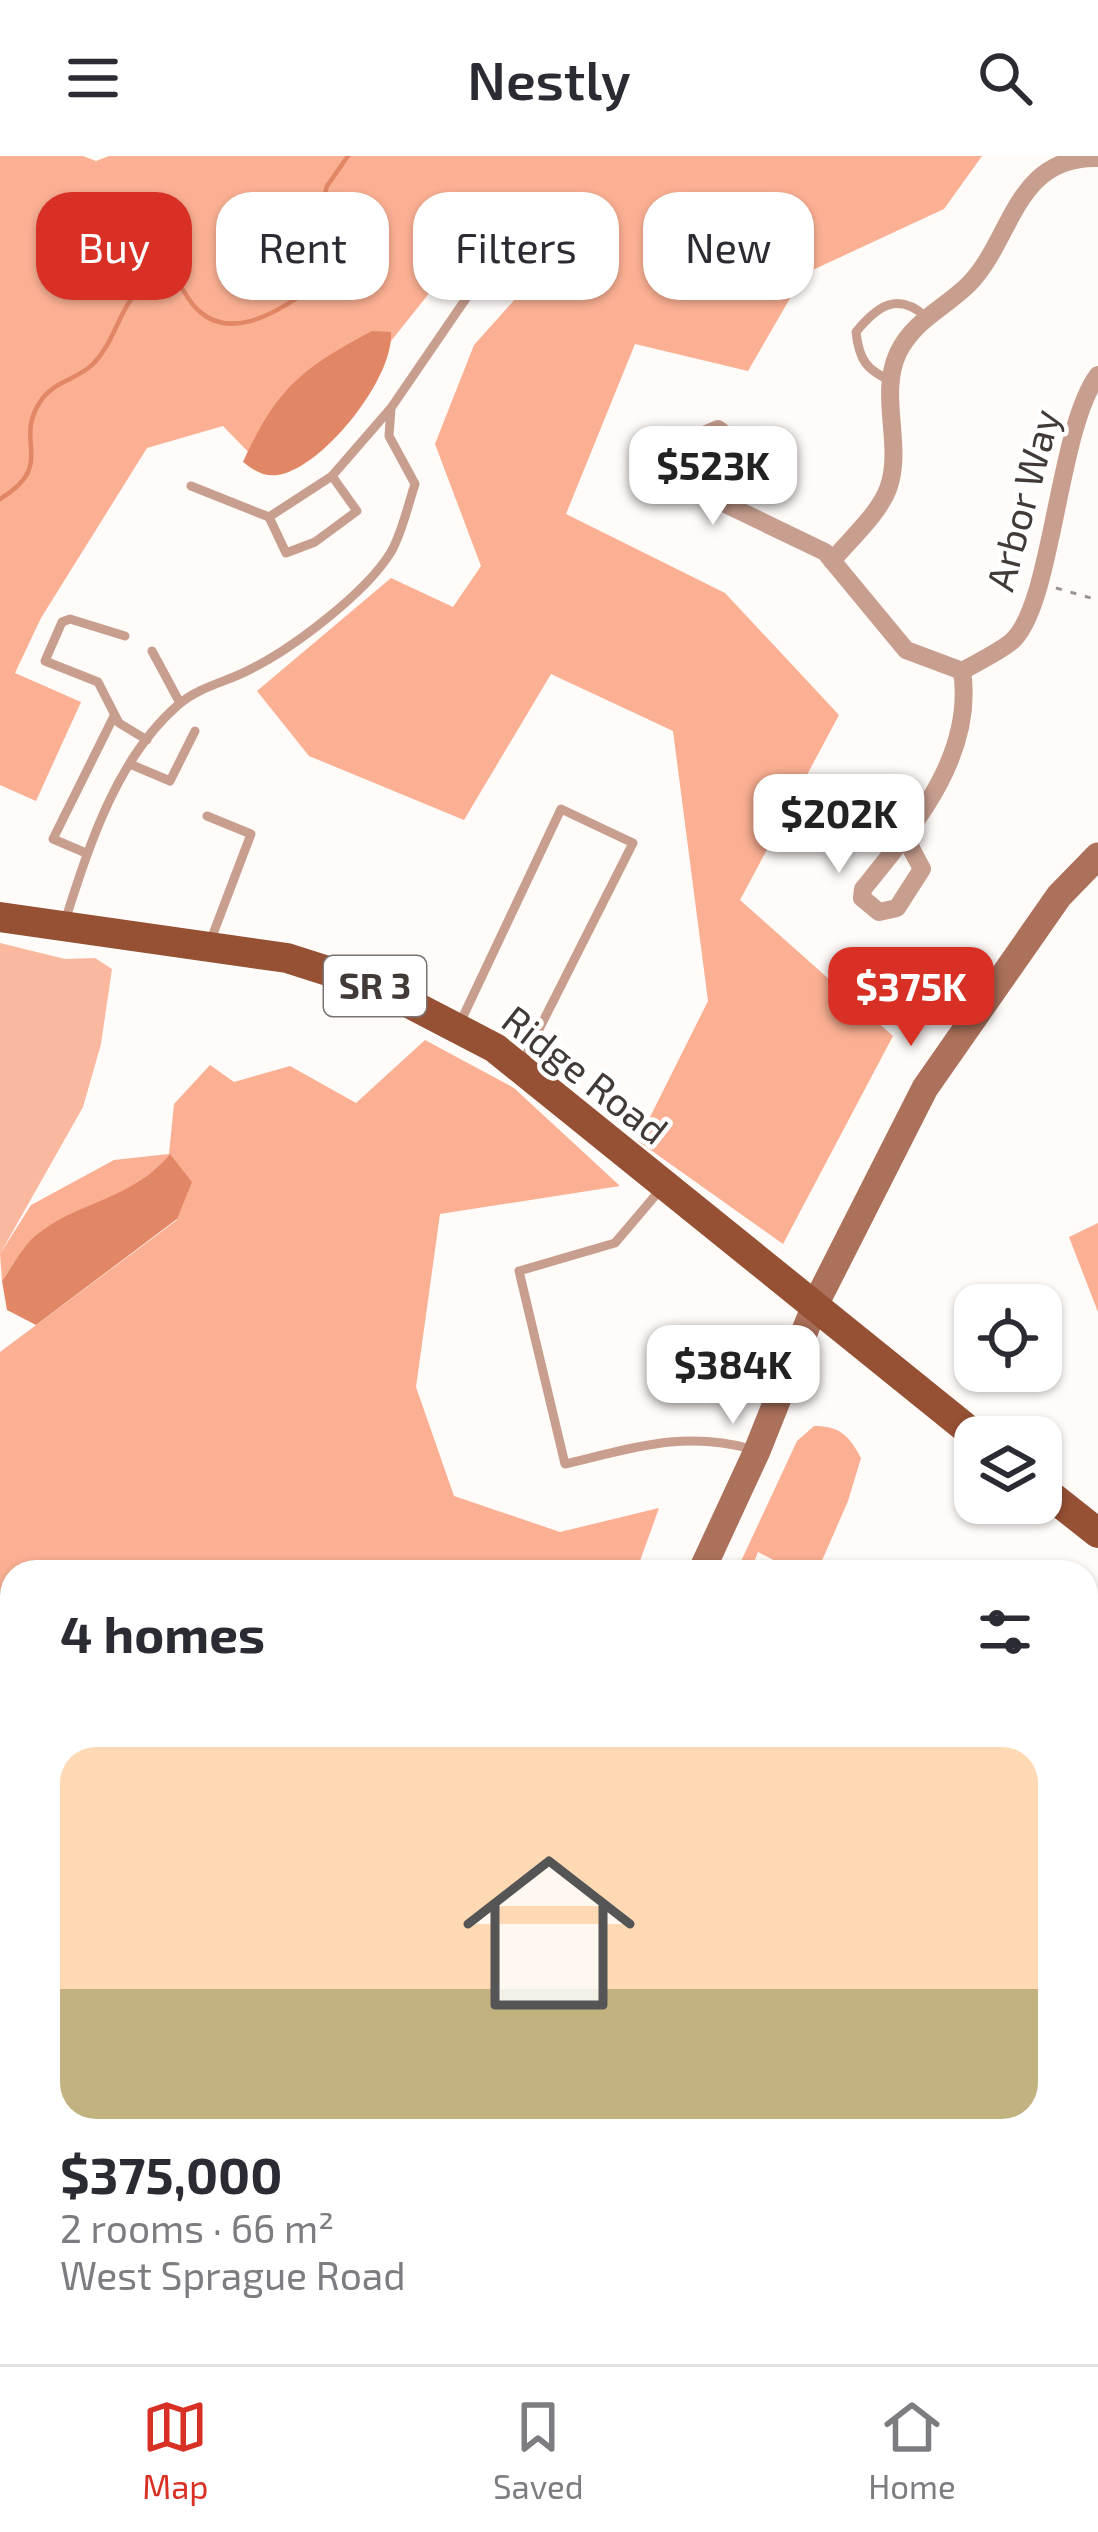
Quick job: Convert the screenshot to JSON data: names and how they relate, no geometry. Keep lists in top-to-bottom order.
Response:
{
  "streets": {
    "main road": ["SR 3", "Ridge Road"],
    "street": ["Arbor Way"]
  },
  "page": {
    "header": "Nestly",
    "chip": [
      "Buy",
      "Rent",
      "Filters",
      "New"
    ],
    "price": [
      "$523K",
      "$202K",
      "$375K",
      "$384K"
    ],
    "heading": "4 homes",
    "list": [
      {
        "name": "$375,000",
        "note": "2 rooms · 66 m² · West Sprague Road"
      }
    ],
    "tabs": ["Map", "Saved", "Home"]
  }
}
